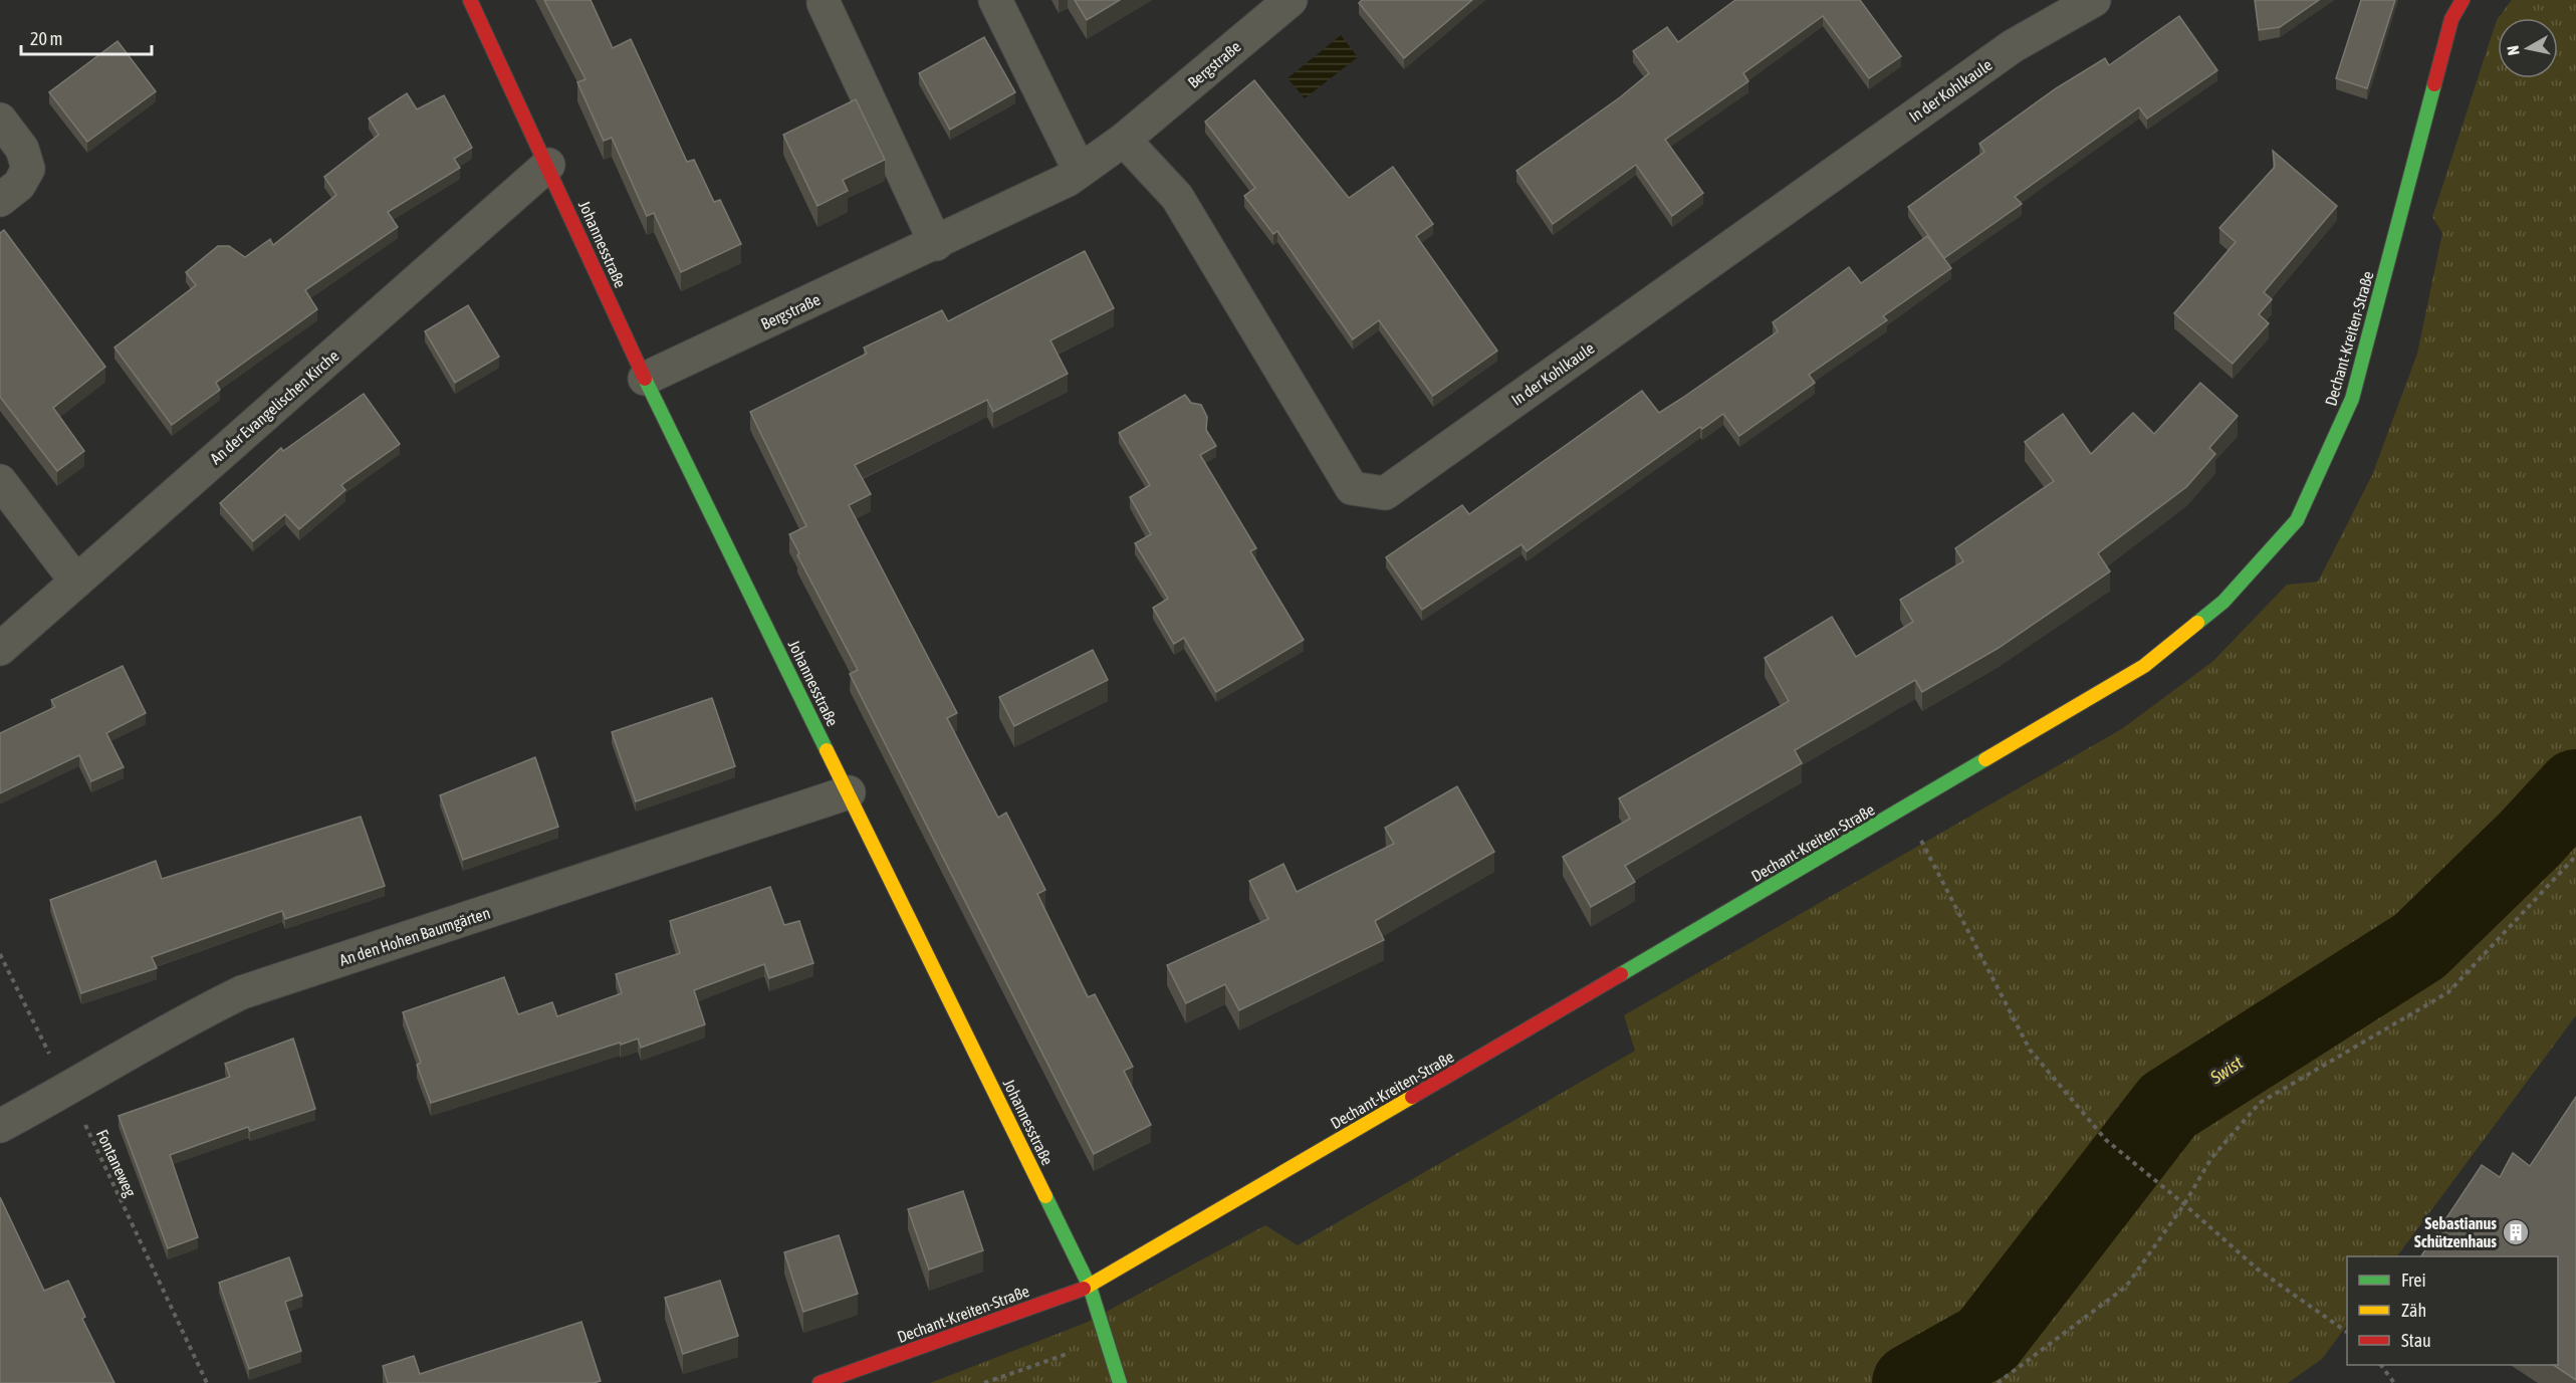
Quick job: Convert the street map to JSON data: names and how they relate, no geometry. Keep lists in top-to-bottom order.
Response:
{
  "streets": {
    "street": [
      "Bergstraße",
      "In der Kohlkaule",
      "Johannesstraße",
      "Dechant-Kreiten-Straße",
      "An der Evangelischen Kirche",
      "An den Hohen Baumgärten"
    ],
    "path": ["Fontaneweg"]
  },
  "crossings": [
    ["Bergstraße", "In der Kohlkaule"],
    ["Bergstraße", "Johannesstraße"],
    ["Johannesstraße", "Dechant-Kreiten-Straße"],
    ["Johannesstraße", "An der Evangelischen Kirche"],
    ["Johannesstraße", "An den Hohen Baumgärten"],
    ["An den Hohen Baumgärten", "Fontaneweg"]
  ],
  "water": ["Swist"],
  "places": {
    "building": ["Sebastianus Schützenhaus"]
  },
  "legend": ["Frei", "Zäh", "Stau"],
  "scale_bar": "20 m",
  "north": "left"
}
